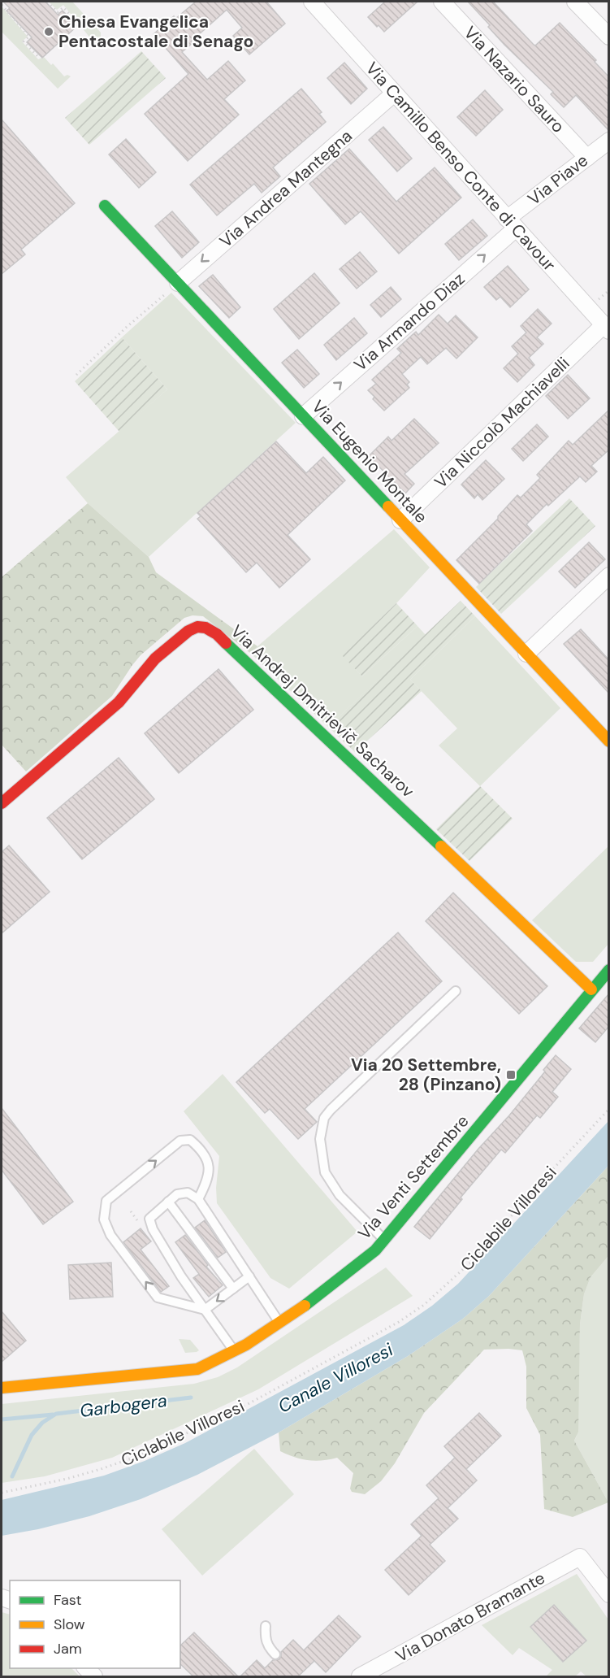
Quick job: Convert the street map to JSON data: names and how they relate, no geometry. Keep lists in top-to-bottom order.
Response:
{
  "streets": {
    "street": [
      "Via Nazario Sauro",
      "Via Camillo Benso Conte di Cavour",
      "Via Piave",
      "Via Andrea Mantegna",
      "Via Armando Diaz",
      "Via Niccolò Machiavelli",
      "Via Eugenio Montale",
      "Via Andrej Dmitrievič Sacharov",
      "Via Venti Settembre",
      "Via Donato Bramante"
    ],
    "path": ["Ciclabile Villoresi"]
  },
  "crossings": [
    ["Via Nazario Sauro", "Via Piave"],
    ["Via Camillo Benso Conte di Cavour", "Via Piave"],
    ["Via Camillo Benso Conte di Cavour", "Via Andrea Mantegna"],
    ["Via Camillo Benso Conte di Cavour", "Via Armando Diaz"],
    ["Via Camillo Benso Conte di Cavour", "Via Niccolò Machiavelli"],
    ["Via Piave", "Via Armando Diaz"],
    ["Via Andrea Mantegna", "Via Eugenio Montale"],
    ["Via Armando Diaz", "Via Eugenio Montale"],
    ["Via Niccolò Machiavelli", "Via Eugenio Montale"],
    ["Via Andrej Dmitrievič Sacharov", "Via Venti Settembre"]
  ],
  "one_way": ["Via Andrea Mantegna", "Via Armando Diaz"],
  "water": ["Canale Villoresi", "Garbogera"],
  "places": {
    "other": ["Chiesa Evangelica Pentacostale di Senago"],
    "transit": ["Via 20 Settembre, 28 (Pinzano)"]
  },
  "legend": ["Fast", "Slow", "Jam"]
}
